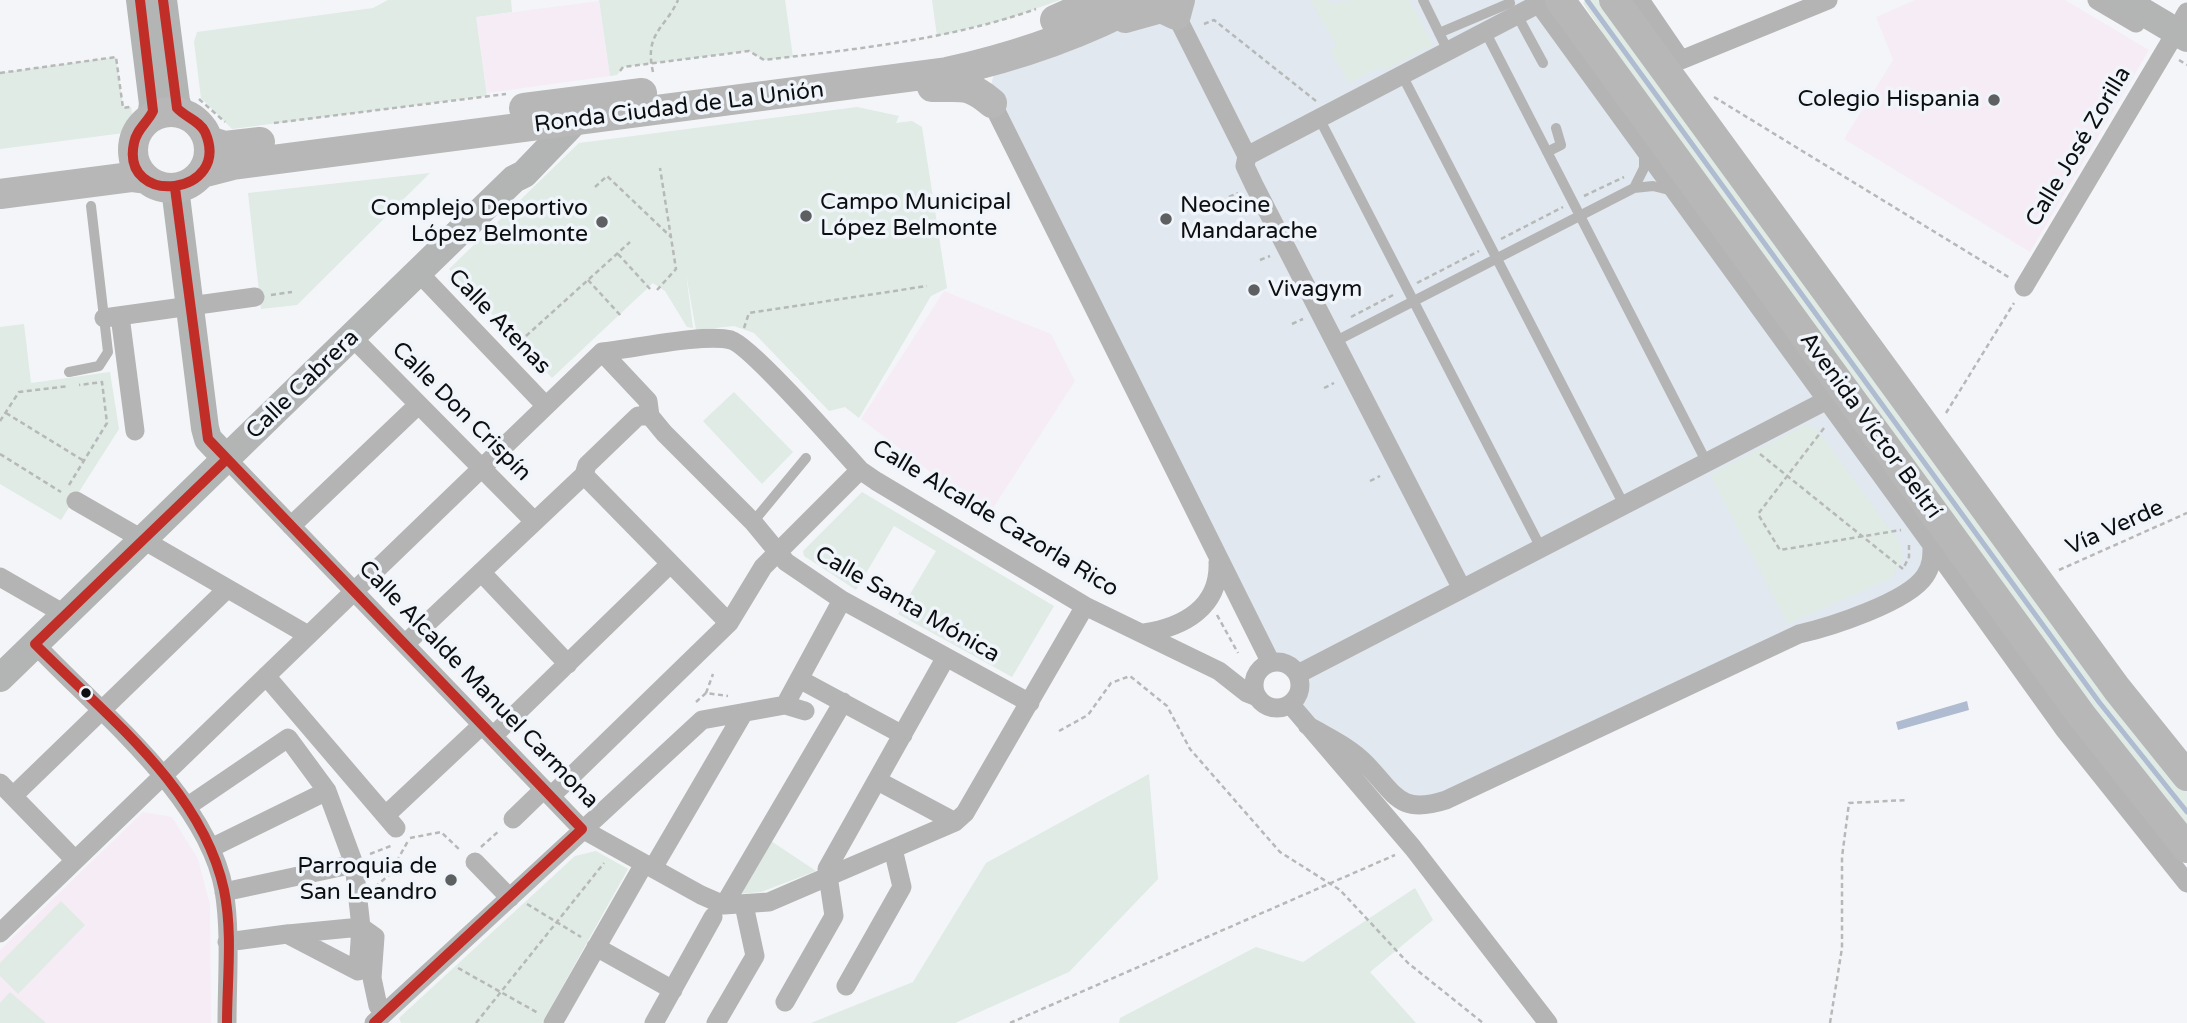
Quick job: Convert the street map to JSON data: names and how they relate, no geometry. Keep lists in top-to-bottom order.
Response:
{
  "streets": {
    "main road": ["Ronda Ciudad de La Unión", "Avenida Víctor Beltrí"],
    "street": [
      "Calle José Zorilla",
      "Calle Atenas",
      "Calle Cabrera",
      "Calle Don Crispín",
      "Calle Alcalde Cazorla Rico",
      "Calle Santa Mónica",
      "Calle Alcalde Manuel Carmona"
    ],
    "path": ["Vía Verde"]
  },
  "crossings": [
    ["Ronda Ciudad de La Unión", "Calle Cabrera"],
    ["Calle Atenas", "Calle Cabrera"],
    ["Calle Cabrera", "Calle Don Crispín"],
    ["Calle Cabrera", "Calle Alcalde Manuel Carmona"]
  ],
  "places": [
    "Colegio Hispania",
    "Campo Municipal López Belmonte",
    "Neocine Mandarache",
    "Complejo Deportivo López Belmonte",
    "Vivagym",
    "Parroquia de San Leandro"
  ]
}
